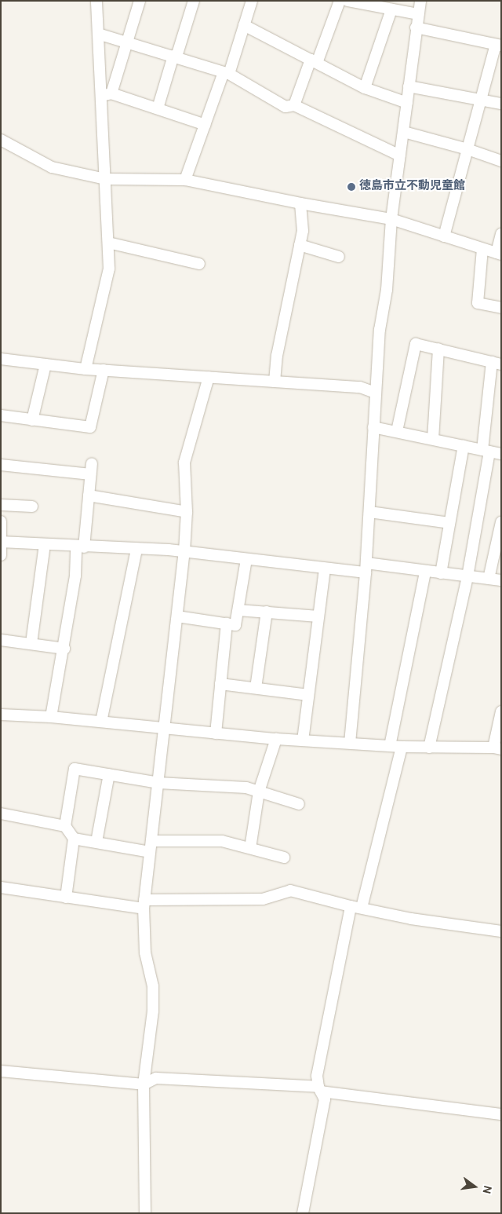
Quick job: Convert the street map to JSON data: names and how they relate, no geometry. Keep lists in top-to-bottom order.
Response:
{
  "places": ["徳島市立不動児童館"],
  "north": "right"
}
